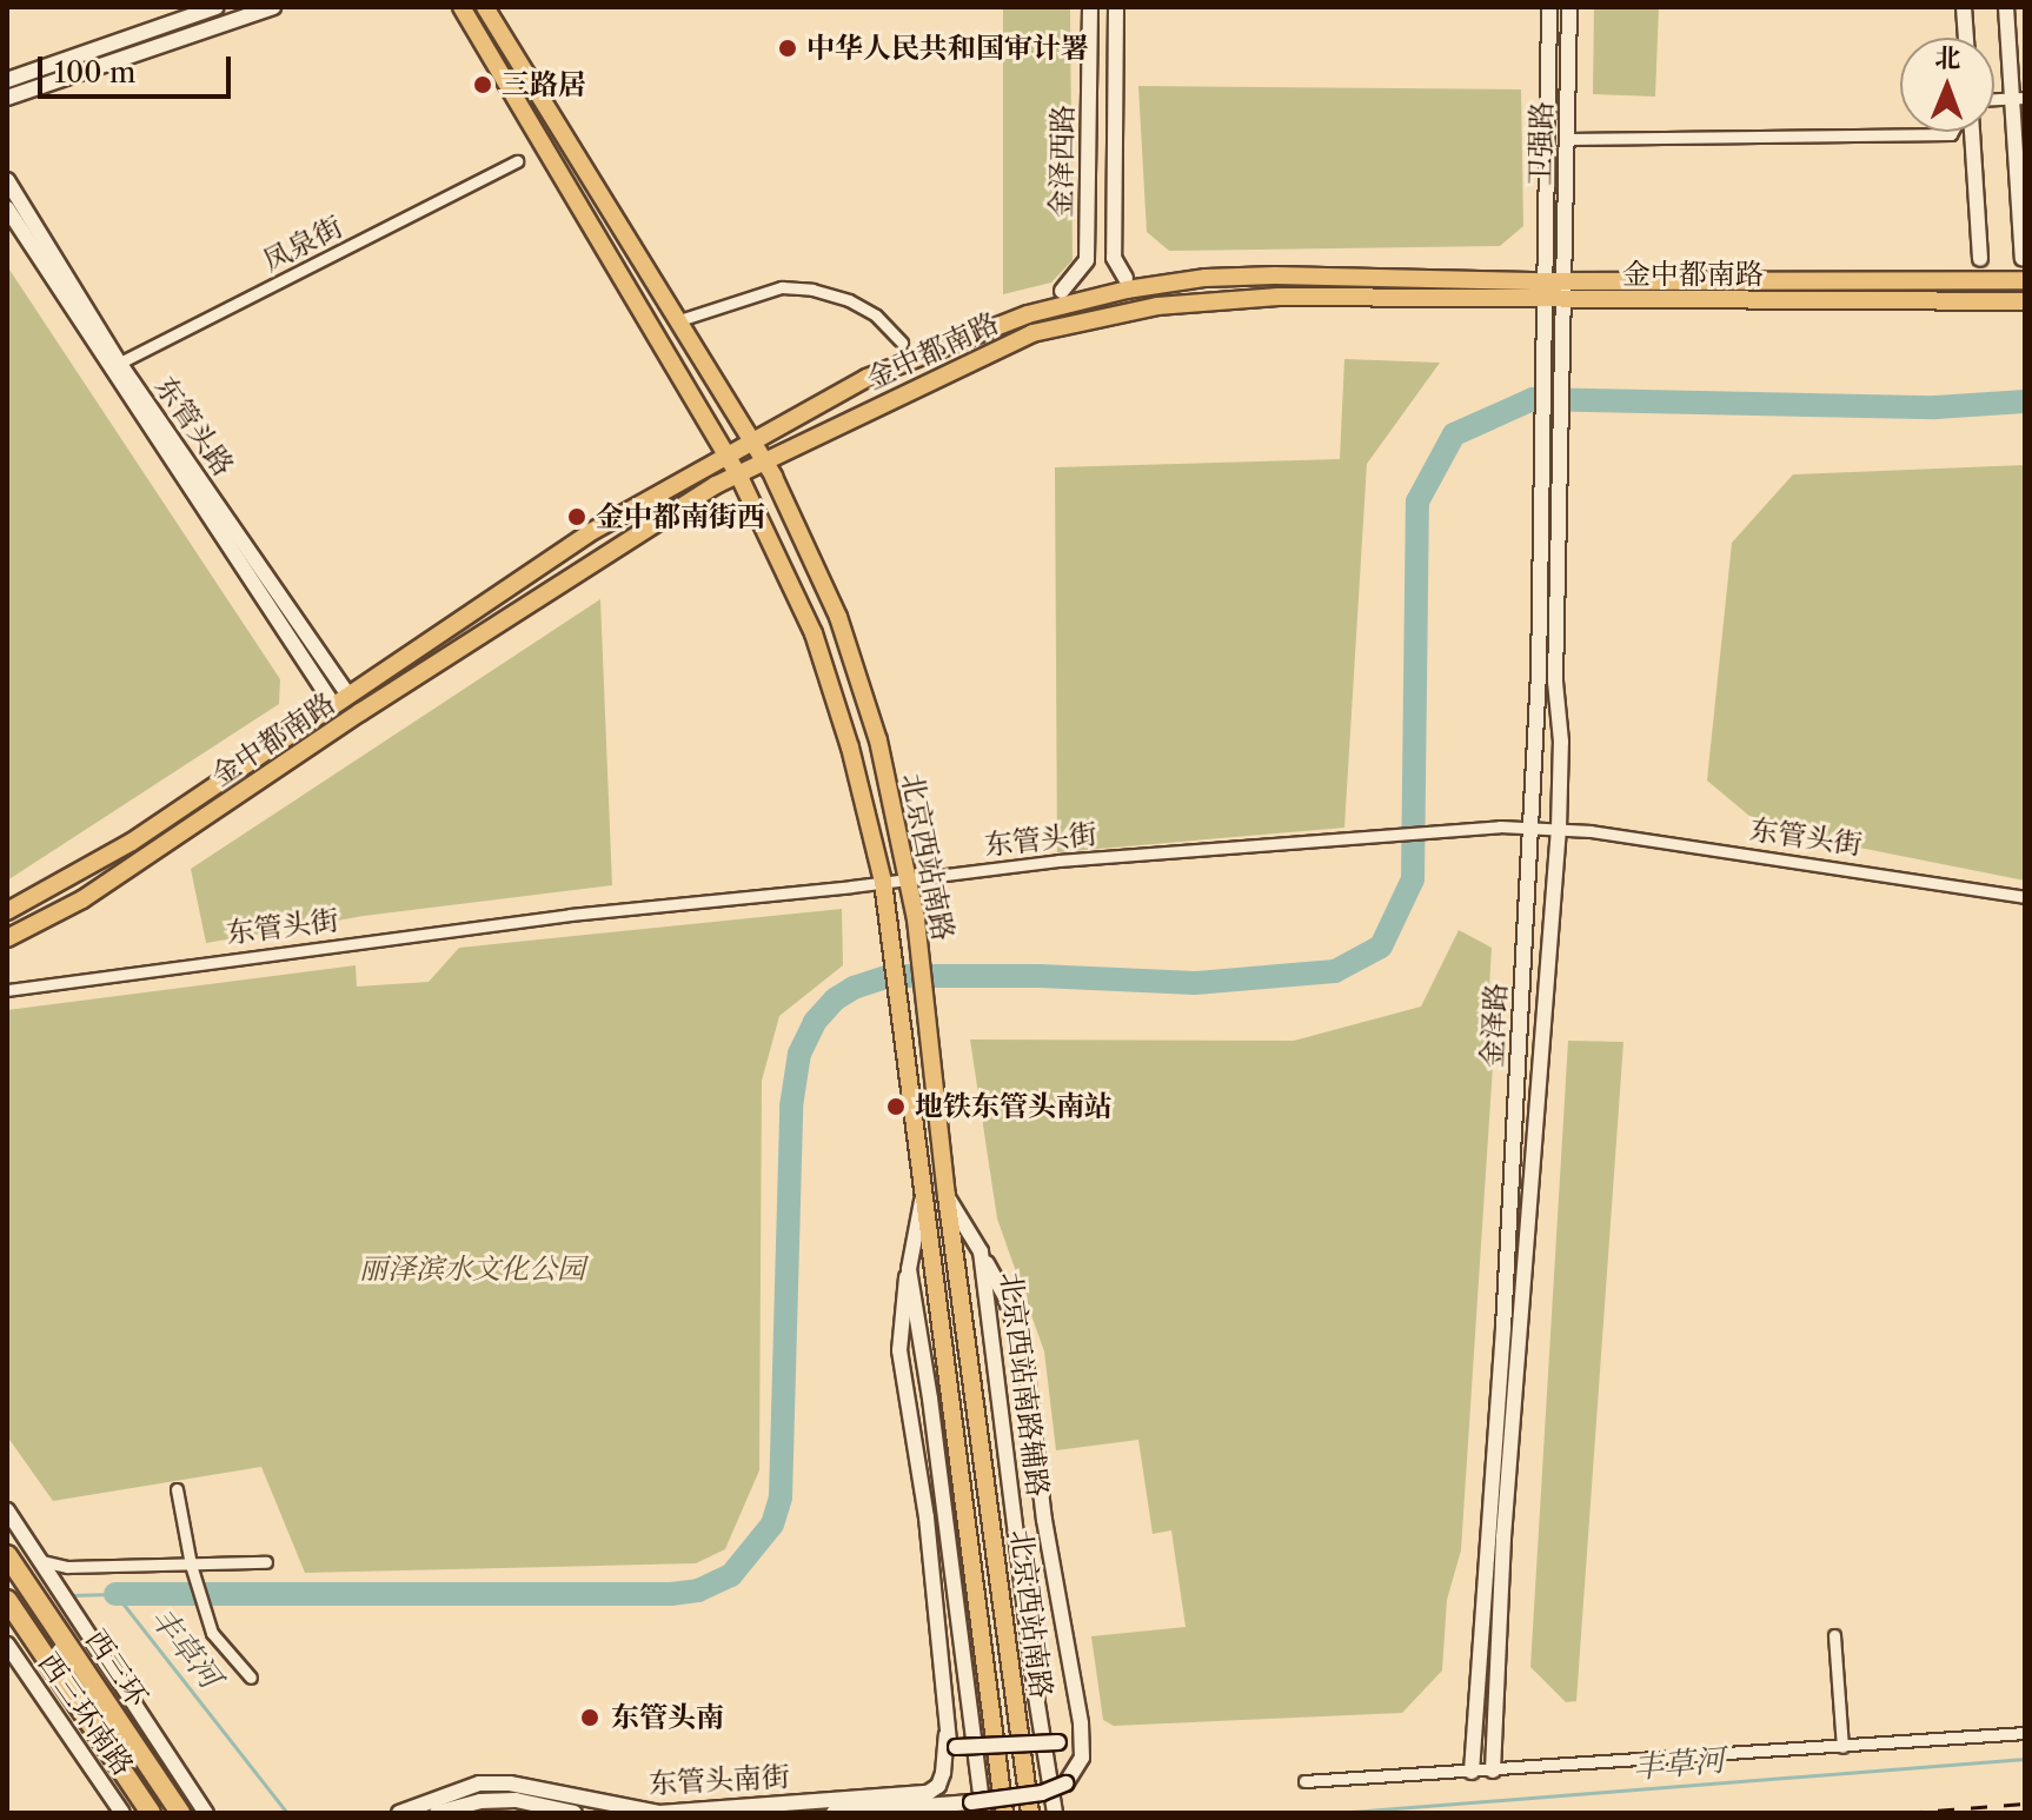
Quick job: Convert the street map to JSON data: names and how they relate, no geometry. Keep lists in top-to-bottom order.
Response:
{
  "streets": {
    "highway": ["西三环"],
    "main road": [
      "卫强路",
      "金泽西路",
      "金中都南路",
      "东管头路",
      "北京西站南路",
      "金泽路",
      "北京西站南路辅路",
      "西三环南路",
      "东管头南街"
    ],
    "street": ["凤泉街", "东管头街"]
  },
  "crossings": [
    ["卫强路", "金中都南路"],
    ["卫强路", "金泽路"],
    ["凤泉街", "东管头路"],
    ["金中都南路", "东管头路"],
    ["金中都南路", "北京西站南路"],
    ["金中都南路", "金泽路"],
    ["东管头街", "北京西站南路"],
    ["东管头街", "金泽路"],
    ["北京西站南路", "北京西站南路辅路"]
  ],
  "water": ["丰草河"],
  "parks": ["丽泽滨水文化公园"],
  "places": [
    "中华人民共和国审计署",
    "三路居",
    "金中都南街西",
    "地铁东管头南站",
    "东管头南"
  ],
  "scale_bar": "100 m",
  "north": "top"
}
